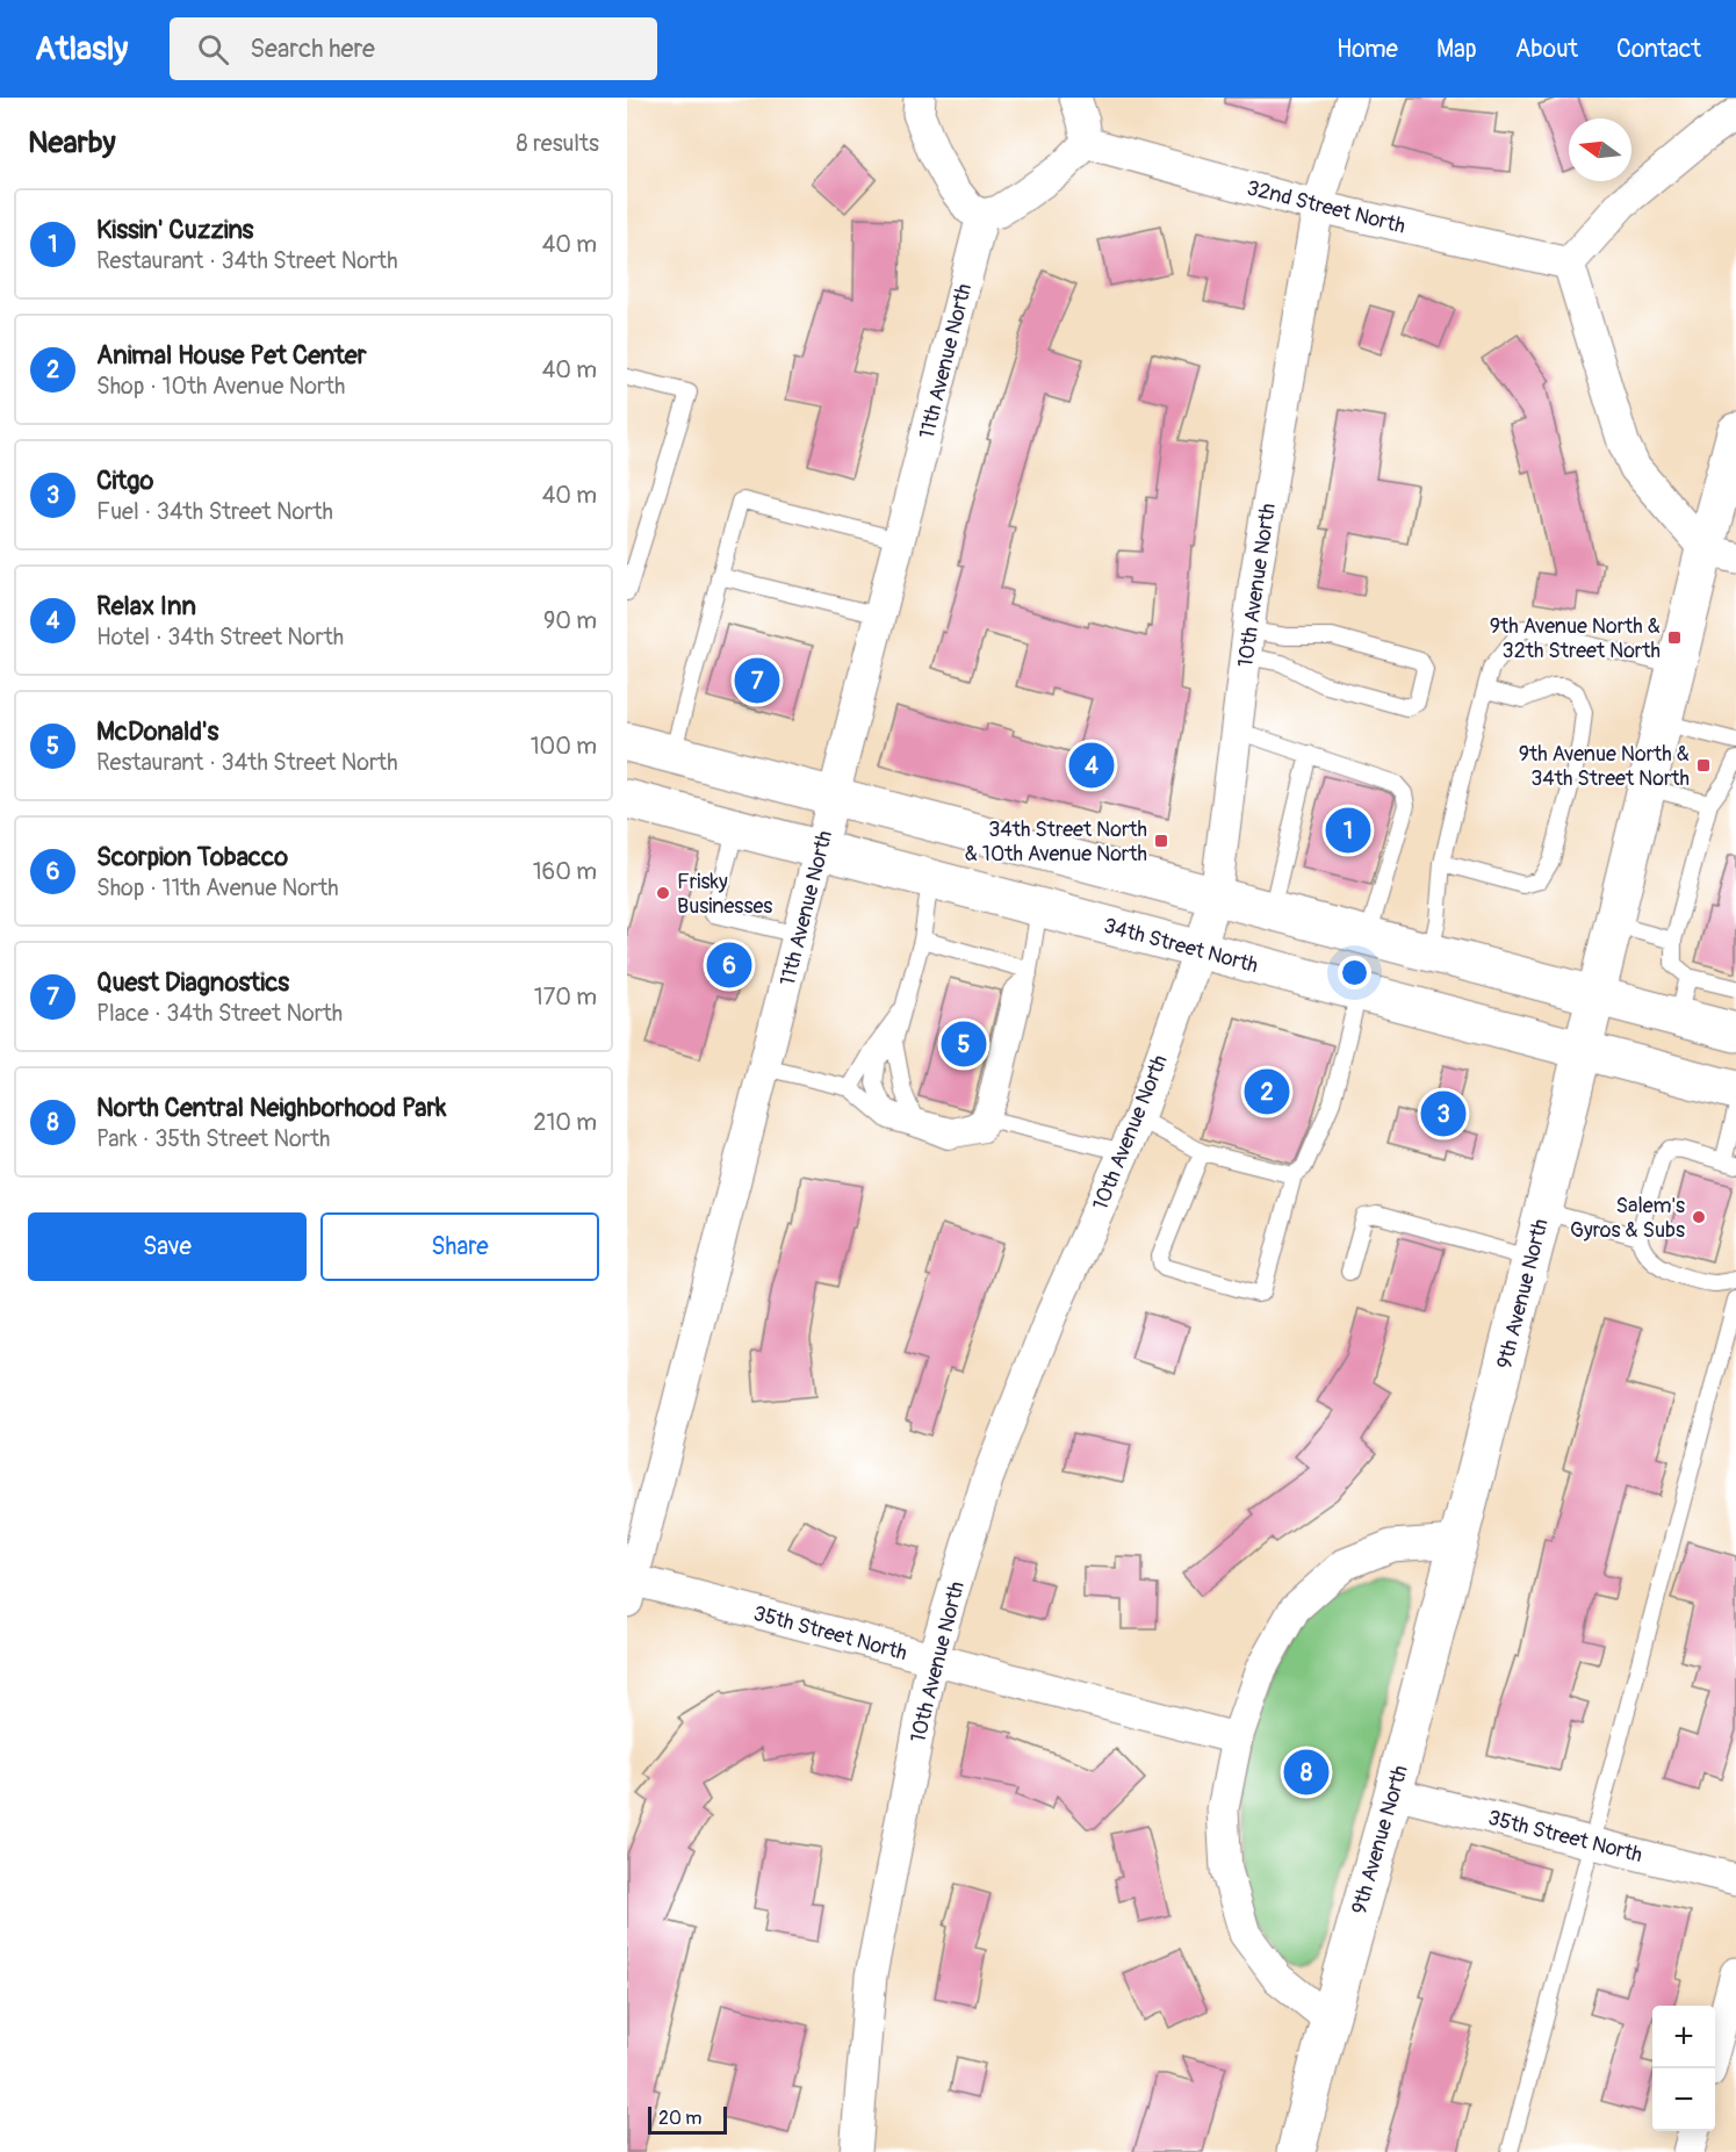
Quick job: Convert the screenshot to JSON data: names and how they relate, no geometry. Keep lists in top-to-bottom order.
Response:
{
  "streets": {
    "main road": ["34th Street North", "9th Avenue North"],
    "street": [
      "32nd Street North",
      "11th Avenue North",
      "10th Avenue North",
      "35th Street North"
    ]
  },
  "crossings": [
    ["32nd Street North", "10th Avenue North"],
    ["11th Avenue North", "34th Street North"],
    ["11th Avenue North", "35th Street North"],
    ["10th Avenue North", "34th Street North"],
    ["10th Avenue North", "35th Street North"],
    ["34th Street North", "9th Avenue North"],
    ["9th Avenue North", "35th Street North"]
  ],
  "places": {
    "transit": ["9th Avenue North & 32th Street North", "9th Avenue North & 34th Street North", "34th Street North & 10th Avenue North"],
    "other": ["Frisky Businesses", "Salem's Gyros & Subs"]
  },
  "scale_bar": "20 m",
  "north": "left",
  "page": {
    "header": "Atlasly",
    "search": "Search here",
    "nav": [
      "Home",
      "Map",
      "About",
      "Contact"
    ],
    "heading": ["Nearby", "8 results"],
    "list": [
      {
        "mark": "1",
        "name": "Kissin' Cuzzins",
        "note": "Restaurant · 34th Street North",
        "value": "40 m"
      },
      {
        "mark": "2",
        "name": "Animal House Pet Center",
        "note": "Shop · 10th Avenue North",
        "value": "40 m"
      },
      {
        "mark": "3",
        "name": "Citgo",
        "note": "Fuel · 34th Street North",
        "value": "40 m"
      },
      {
        "mark": "4",
        "name": "Relax Inn",
        "note": "Hotel · 34th Street North",
        "value": "90 m"
      },
      {
        "mark": "5",
        "name": "McDonald's",
        "note": "Restaurant · 34th Street North",
        "value": "100 m"
      },
      {
        "mark": "6",
        "name": "Scorpion Tobacco",
        "note": "Shop · 11th Avenue North",
        "value": "160 m"
      },
      {
        "mark": "7",
        "name": "Quest Diagnostics",
        "note": "Place · 34th Street North",
        "value": "170 m"
      },
      {
        "mark": "8",
        "name": "North Central Neighborhood Park",
        "note": "Park · 35th Street North",
        "value": "210 m"
      }
    ],
    "pins": [
      "7",
      "4",
      "1",
      "6",
      "5",
      "2",
      "3",
      "8"
    ],
    "buttons": ["Save", "Share"],
    "map_buttons": ["+", "−"],
    "scale": "20 m"
  }
}
